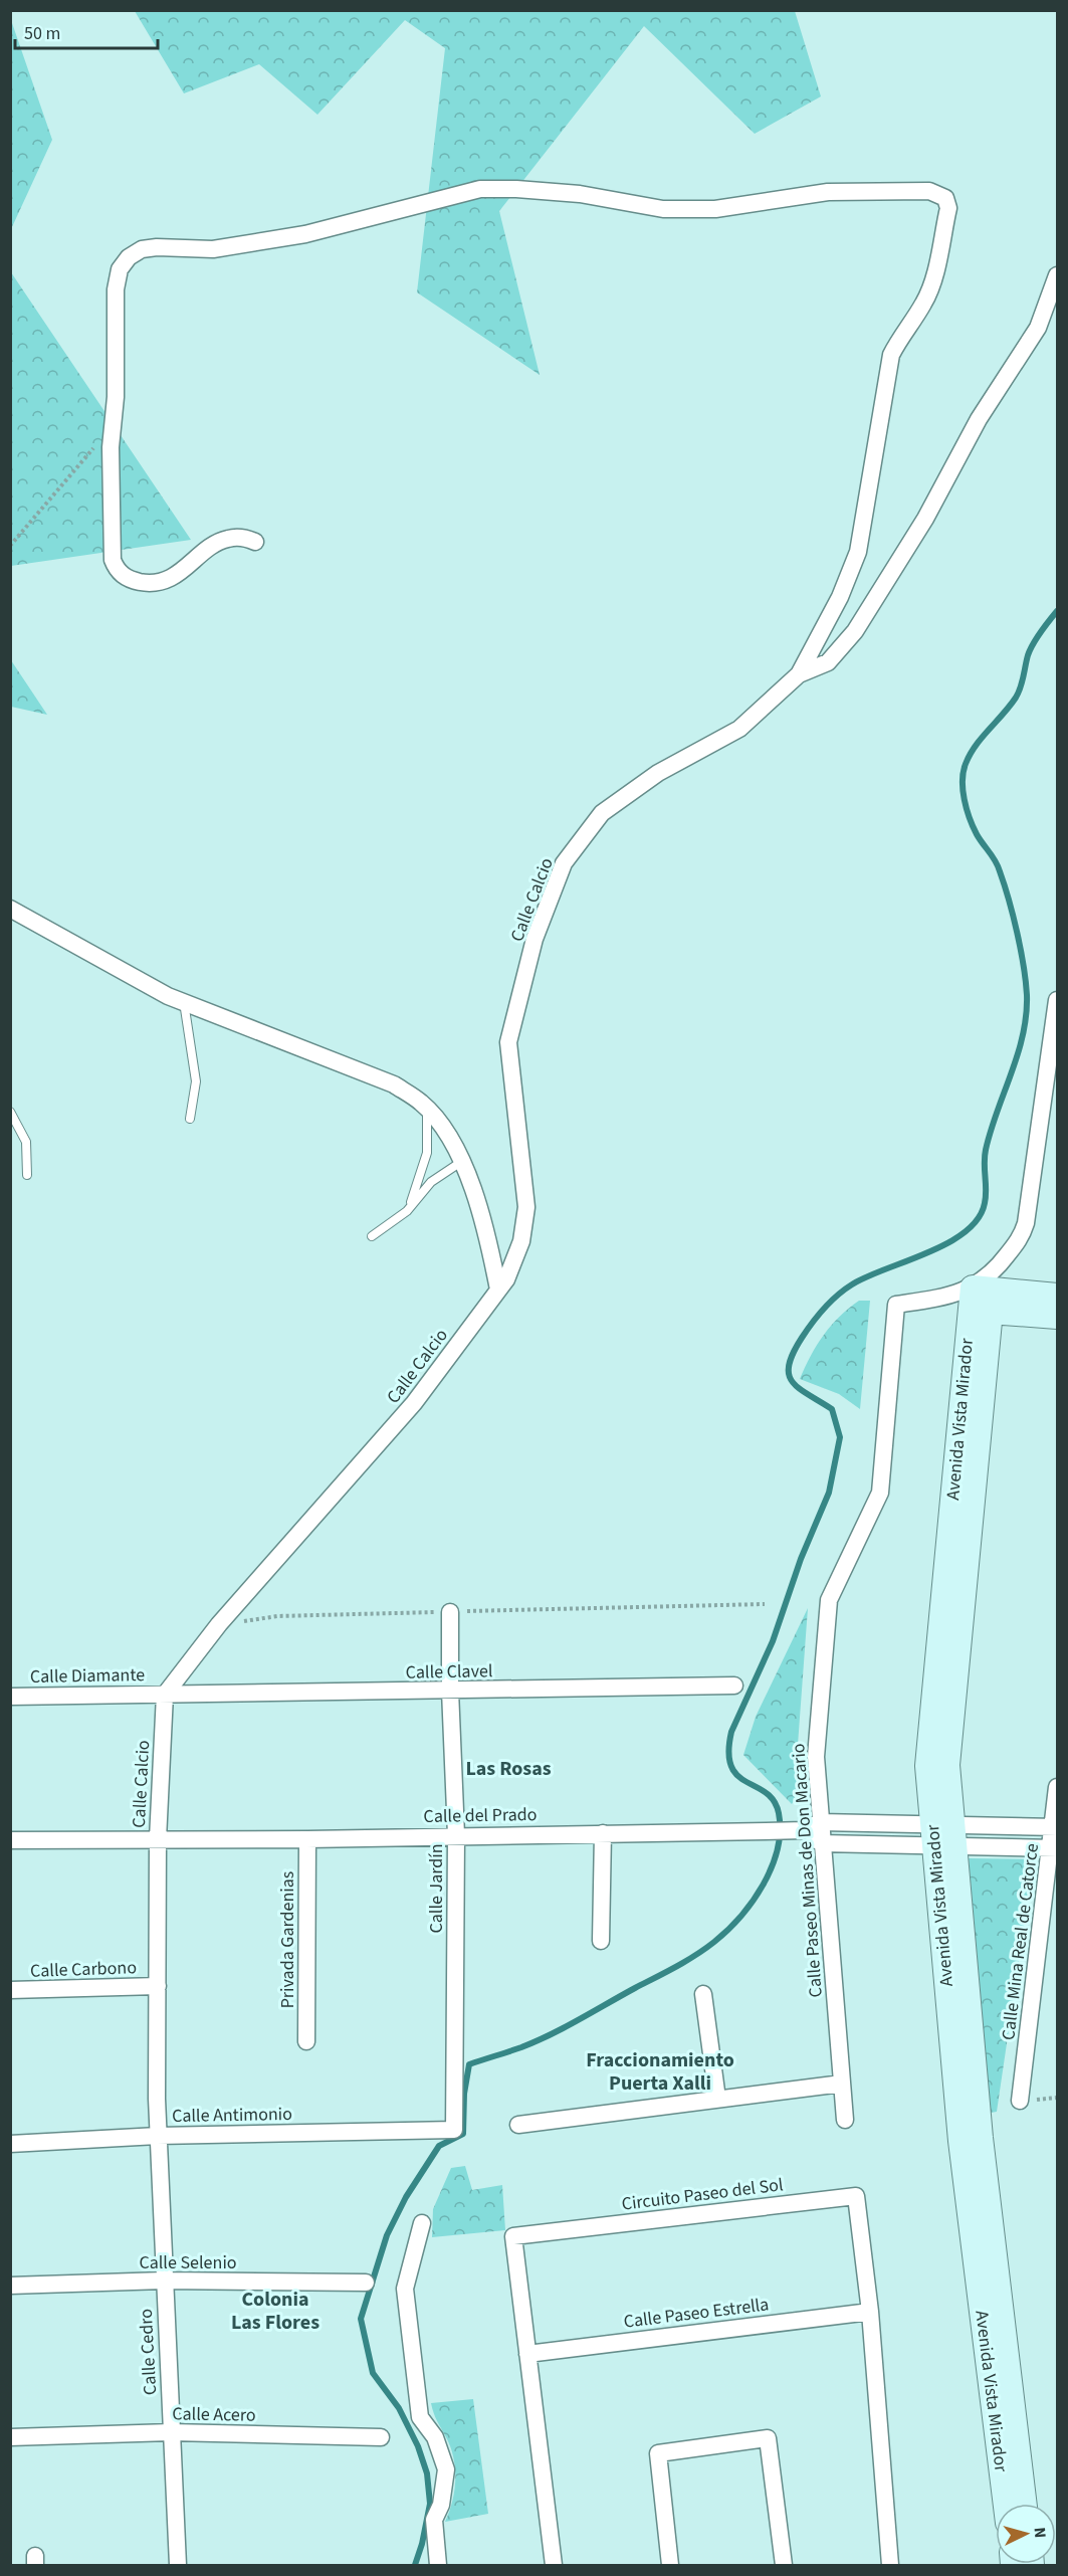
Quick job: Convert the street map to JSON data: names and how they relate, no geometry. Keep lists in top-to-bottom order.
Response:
{
  "streets": {
    "street": [
      "Calle Calcio",
      "Avenida Vista Mirador",
      "Calle Clavel",
      "Calle Diamante",
      "Calle del Prado",
      "Calle Paseo Minas de Don Macario",
      "Calle Jardín",
      "Privada Gardenias",
      "Calle Mina Real de Catorce",
      "Calle Carbono",
      "Calle Antimonio",
      "Circuito Paseo del Sol",
      "Calle Selenio",
      "Calle Paseo Estrella",
      "Calle Cedro",
      "Calle Acero"
    ]
  },
  "crossings": [
    ["Calle Calcio", "Calle Clavel"],
    ["Calle Calcio", "Calle Diamante"],
    ["Calle Calcio", "Calle del Prado"],
    ["Calle Calcio", "Calle Carbono"],
    ["Calle Calcio", "Calle Antimonio"],
    ["Calle Calcio", "Calle Cedro"],
    ["Avenida Vista Mirador", "Calle Paseo Minas de Don Macario"],
    ["Calle Clavel", "Calle Diamante"],
    ["Calle Clavel", "Calle Jardín"],
    ["Calle del Prado", "Calle Paseo Minas de Don Macario"],
    ["Calle del Prado", "Calle Jardín"],
    ["Calle del Prado", "Privada Gardenias"],
    ["Calle Jardín", "Calle Antimonio"],
    ["Calle Antimonio", "Calle Cedro"],
    ["Circuito Paseo del Sol", "Calle Paseo Estrella"],
    ["Calle Selenio", "Calle Cedro"],
    ["Calle Cedro", "Calle Acero"]
  ],
  "districts": ["Las Rosas", "Fraccionamiento Puerta Xalli", "Colonia Las Flores"],
  "scale_bar": "50 m",
  "north": "right"
}
